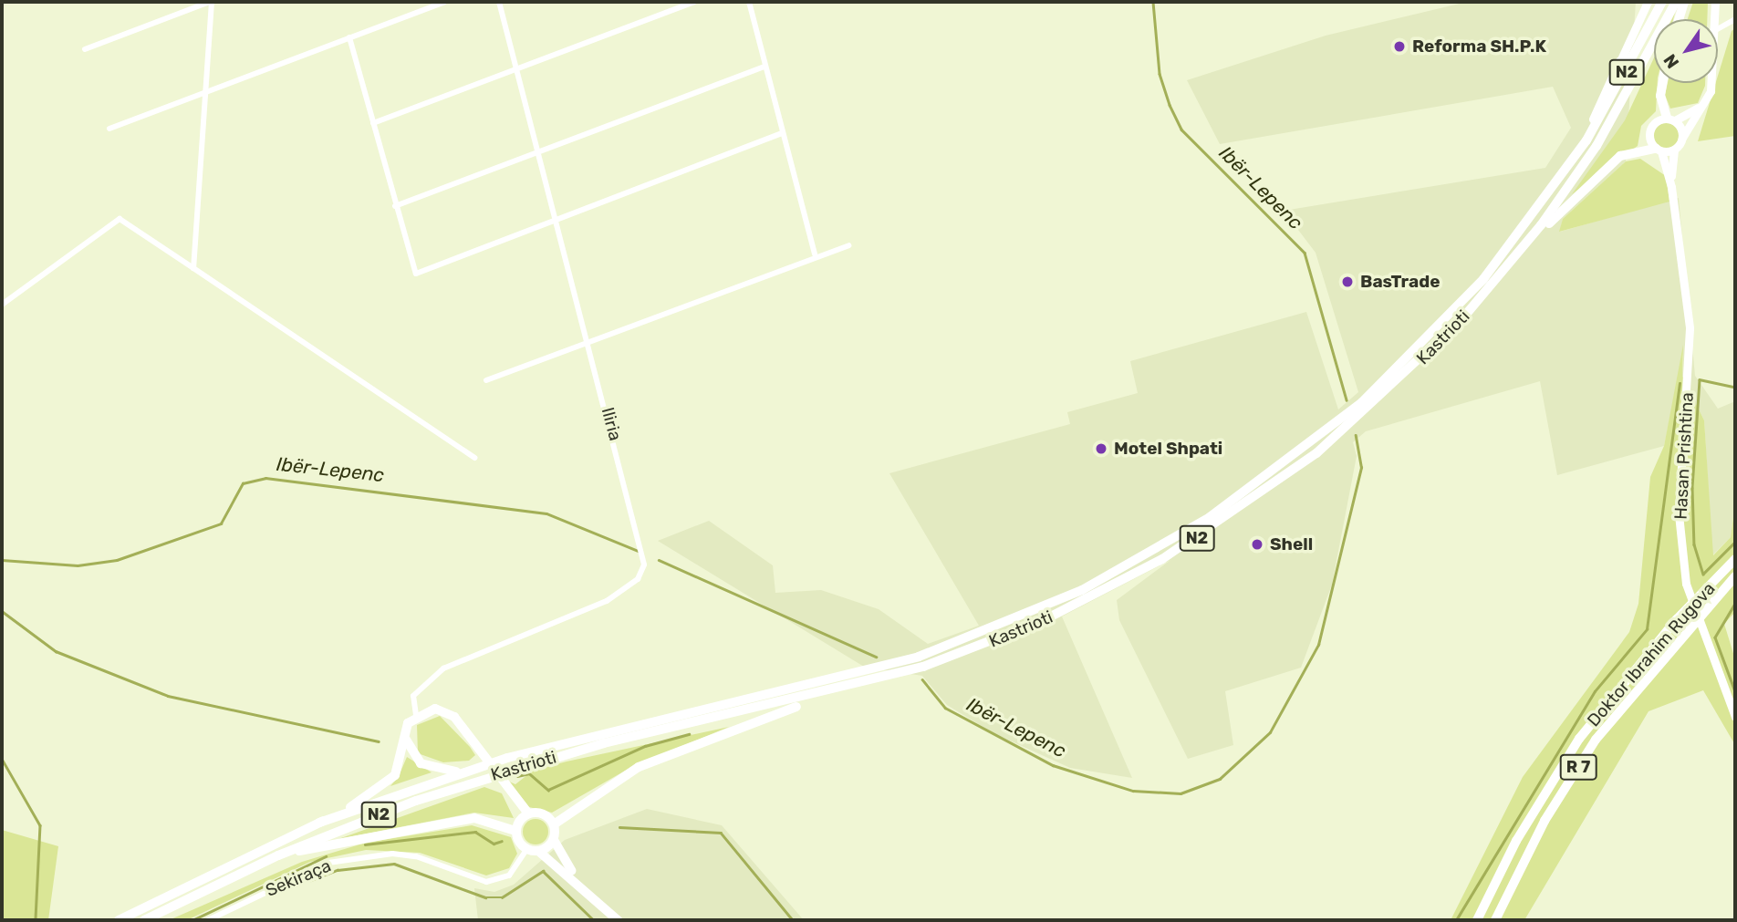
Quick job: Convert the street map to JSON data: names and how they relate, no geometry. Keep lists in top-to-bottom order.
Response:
{
  "streets": {
    "highway": [
      "N2",
      "Kastrioti",
      "Doktor Ibrahim Rugova",
      "R 7"
    ],
    "main road": ["Hasan Prishtina"],
    "street": ["Iliria", "Sekiraça"]
  },
  "crossings": [
    ["N2", "Kastrioti"]
  ],
  "water": ["Ibër-Lepenc"],
  "places": [
    "Reforma SH.P.K",
    "BasTrade",
    "Motel Shpati",
    "Shell"
  ],
  "north": "bottom left"
}
